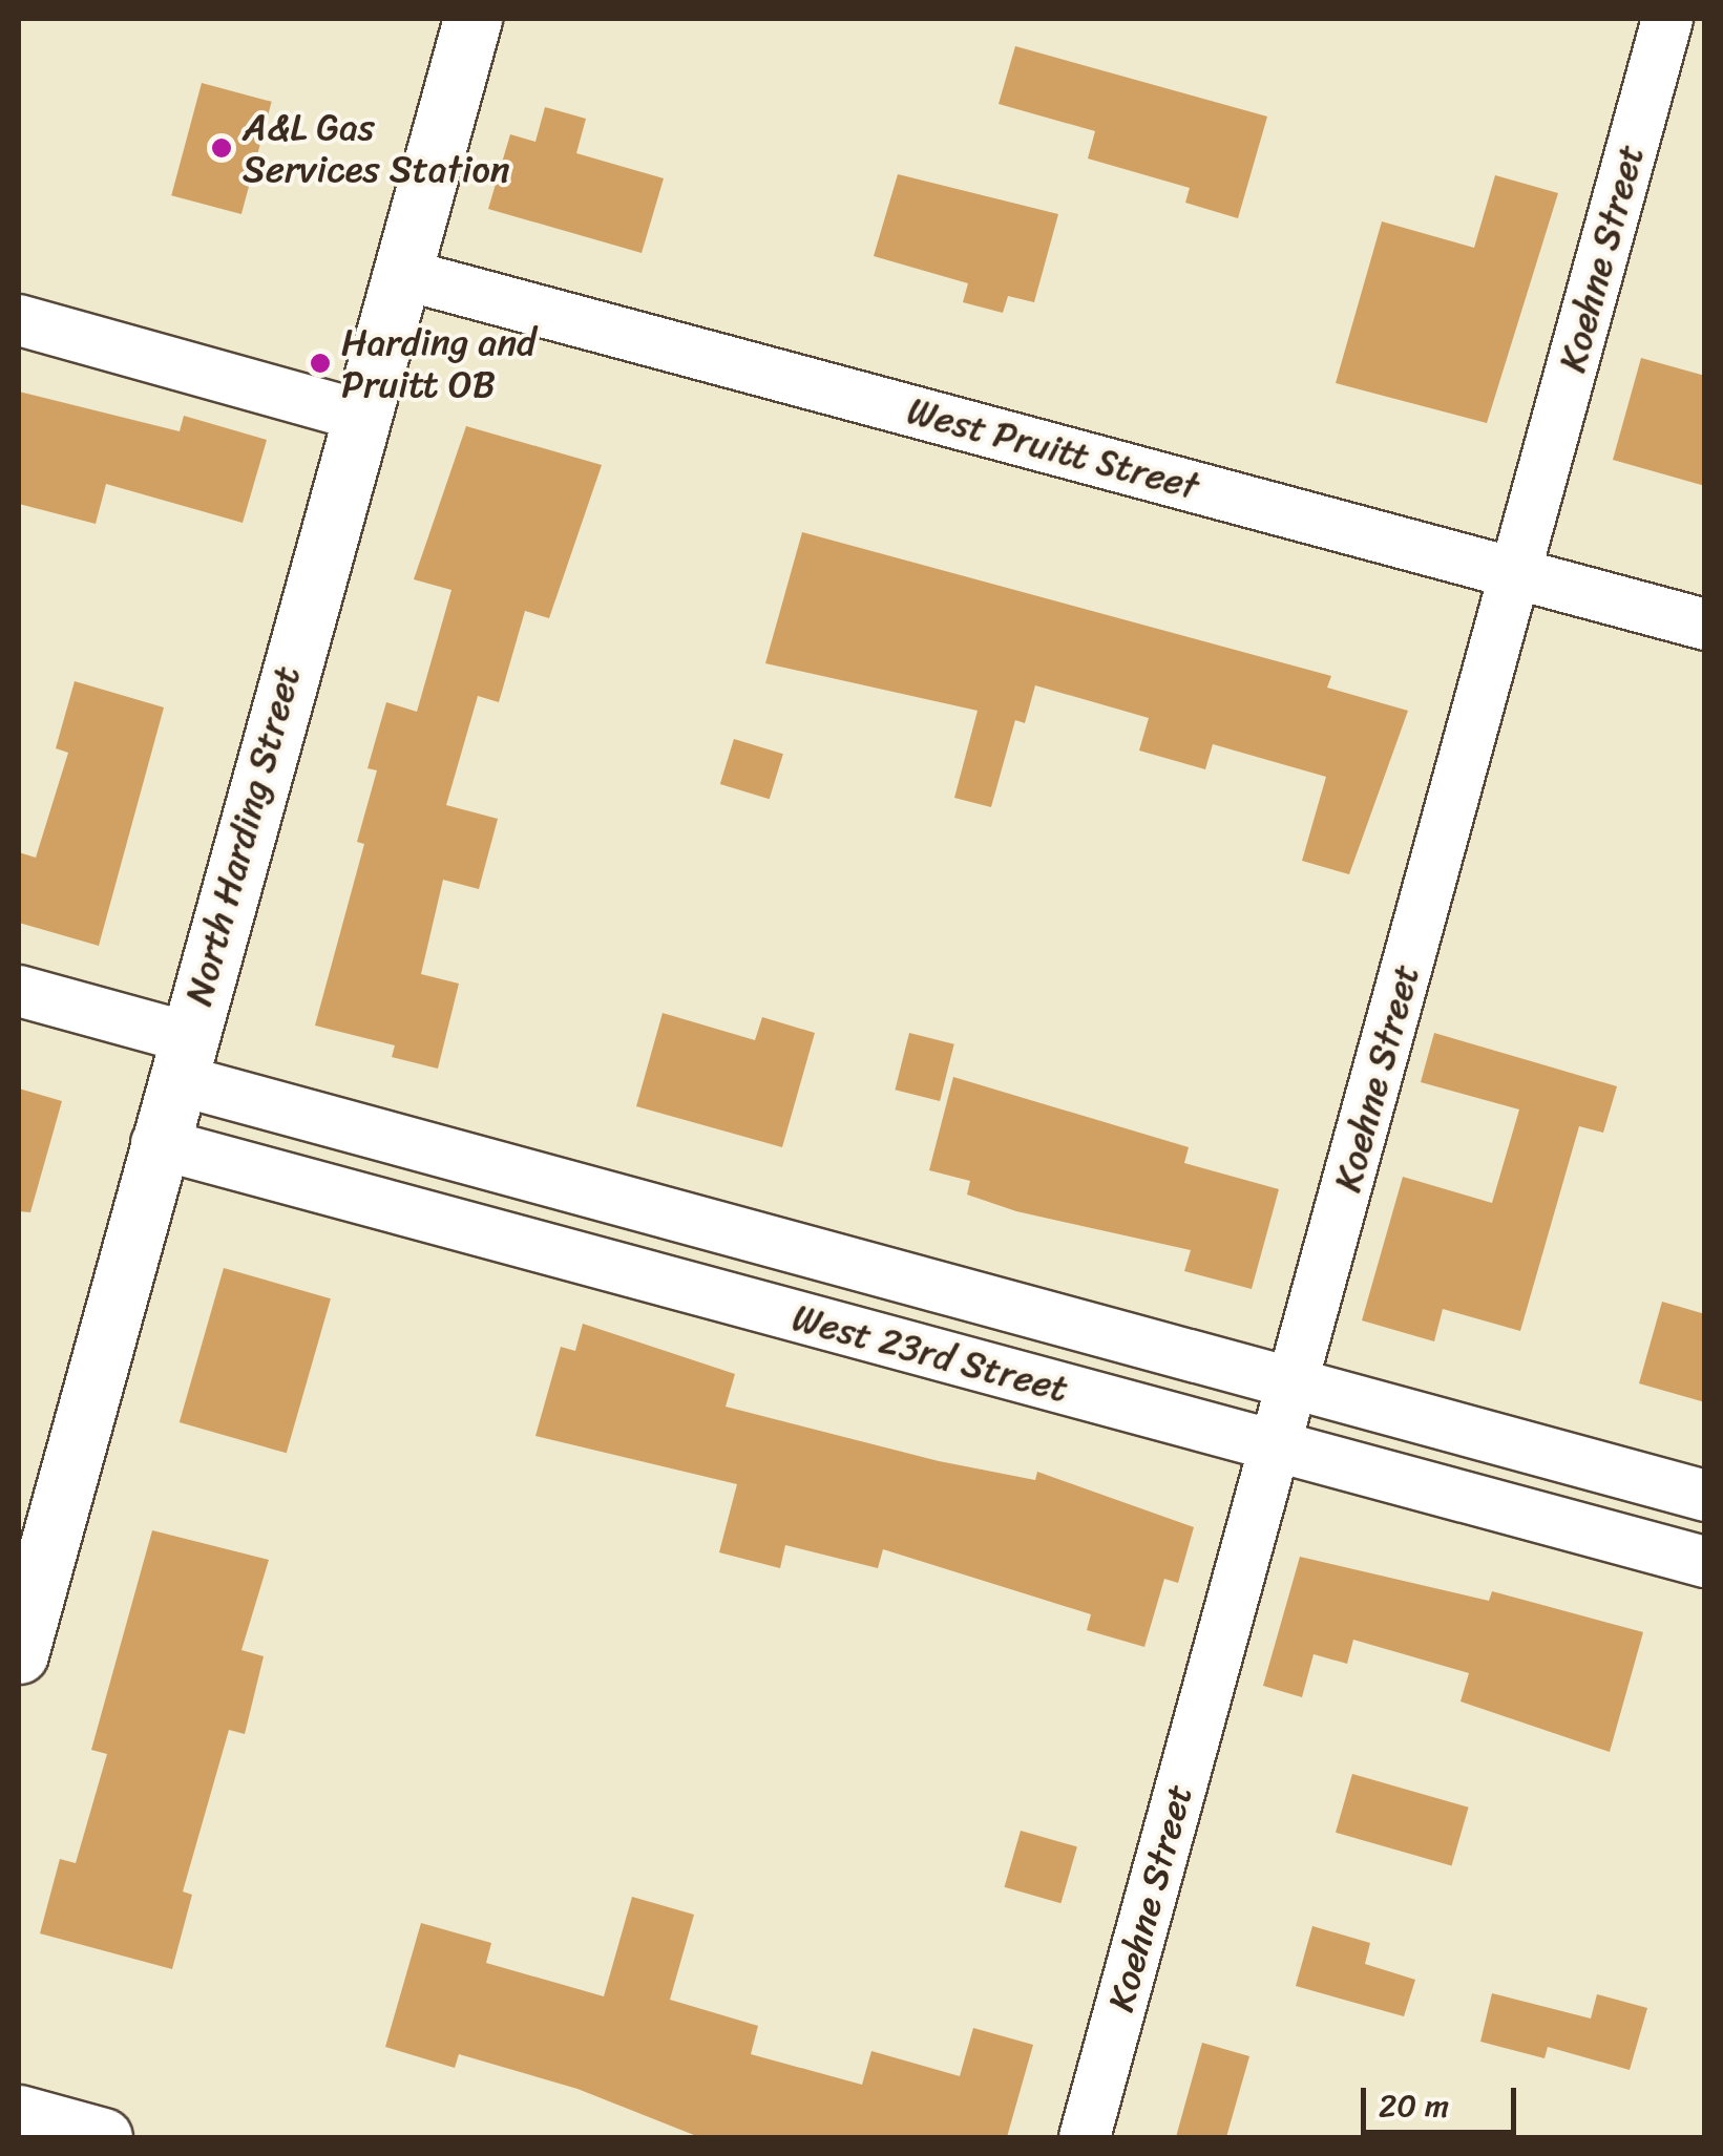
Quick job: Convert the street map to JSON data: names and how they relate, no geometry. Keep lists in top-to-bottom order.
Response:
{
  "streets": {
    "street": [
      "Koehne Street",
      "West Pruitt Street",
      "North Harding Street",
      "West 23rd Street"
    ]
  },
  "crossings": [
    ["Koehne Street", "West Pruitt Street"],
    ["Koehne Street", "West 23rd Street"],
    ["West Pruitt Street", "North Harding Street"],
    ["North Harding Street", "West 23rd Street"]
  ],
  "places": ["A&L Gas Services Station", "Harding and Pruitt OB"],
  "scale_bar": "20 m"
}
